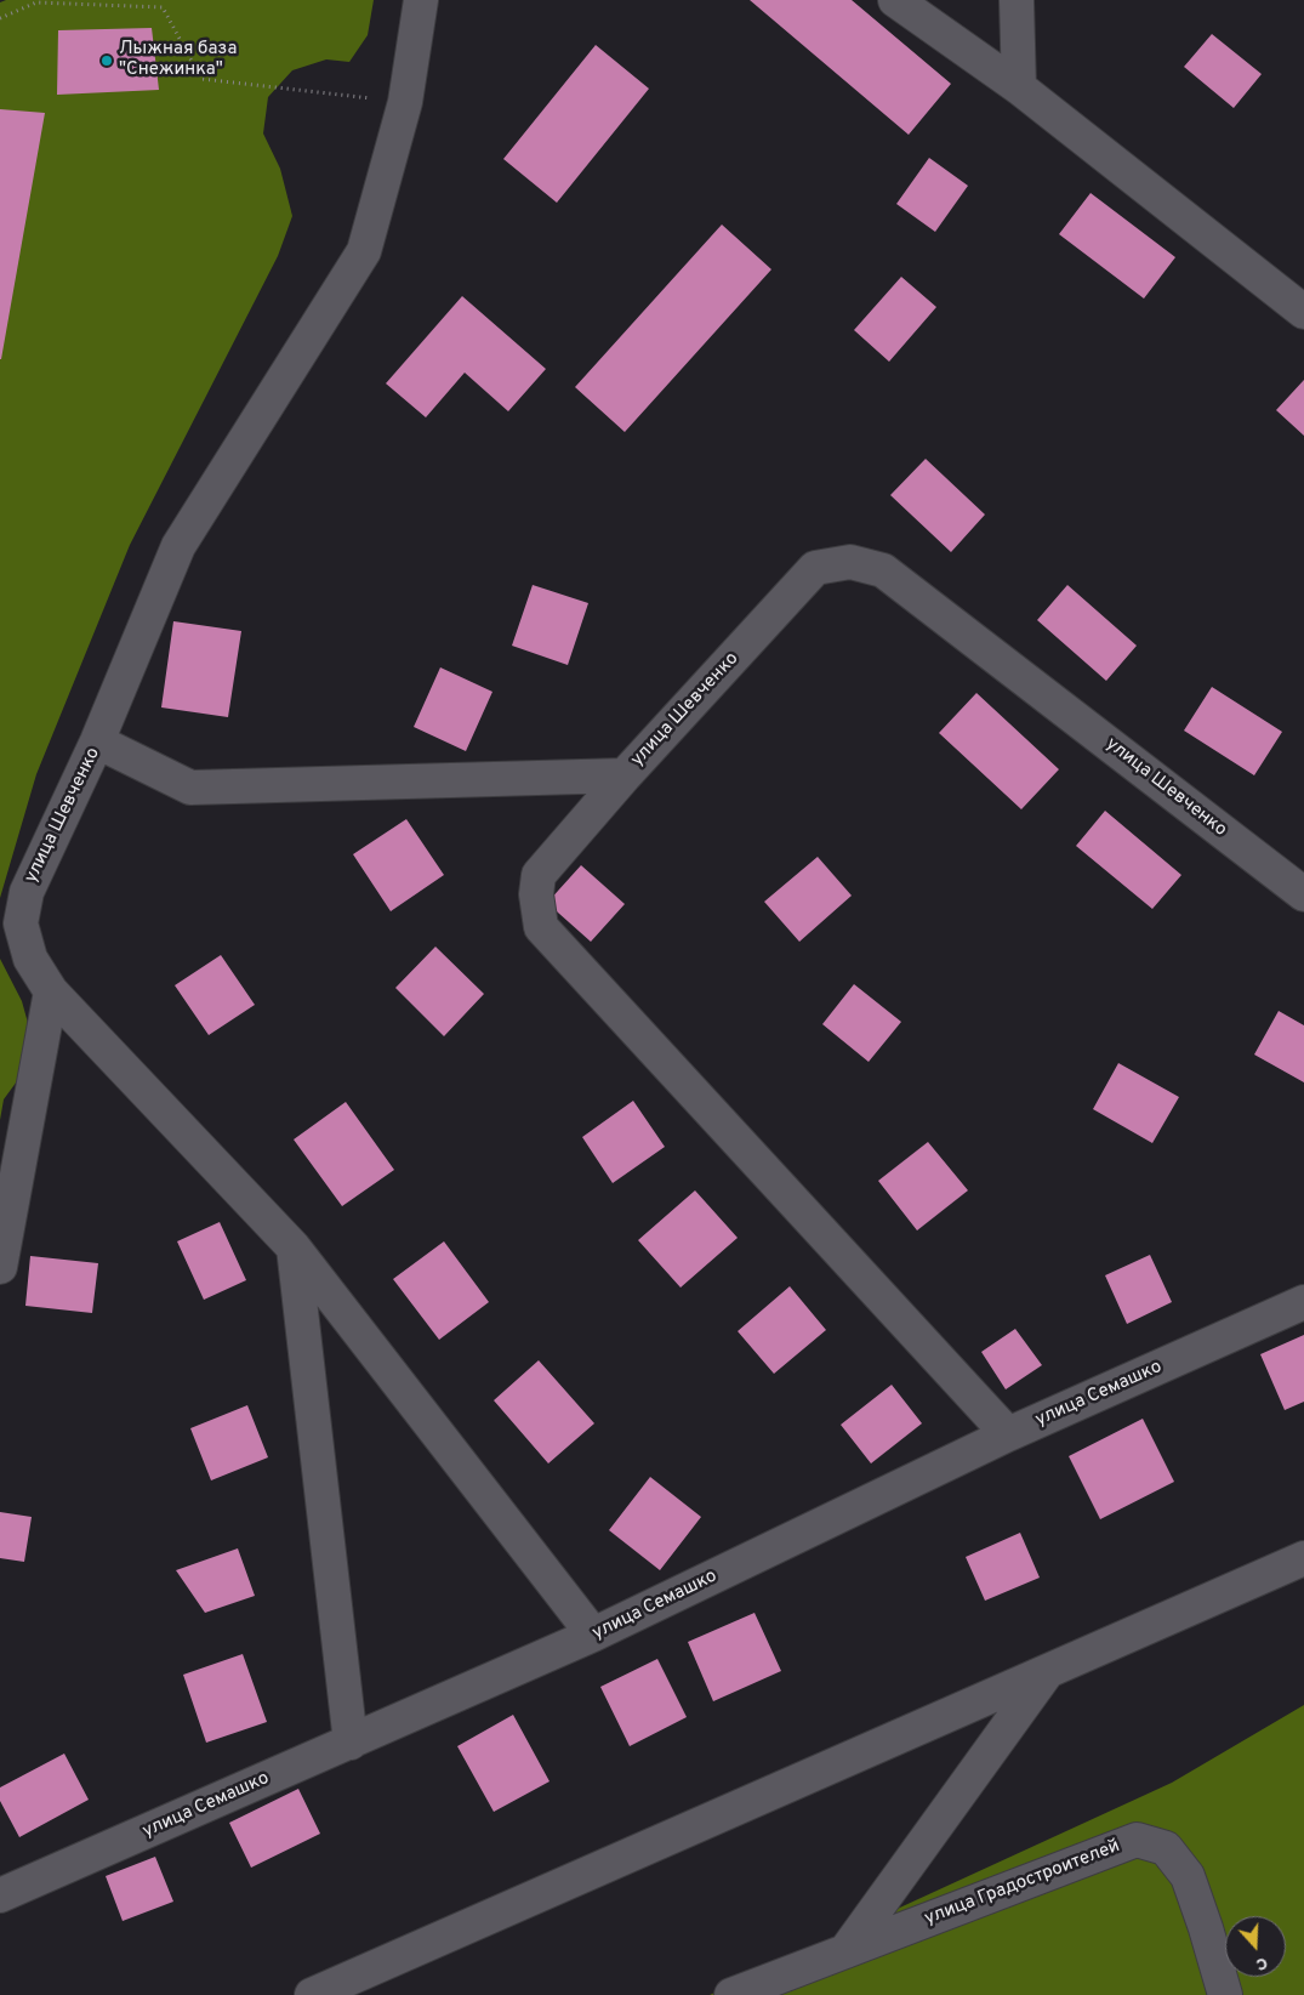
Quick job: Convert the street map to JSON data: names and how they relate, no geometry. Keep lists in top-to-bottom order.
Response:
{
  "streets": {
    "street": ["улица Шевченко", "улица Семашко", "улица Градостроителей"]
  },
  "crossings": [
    ["улица Шевченко", "улица Семашко"]
  ],
  "places": ["Лыжная база \"Снежинка\""],
  "north": "bottom"
}
